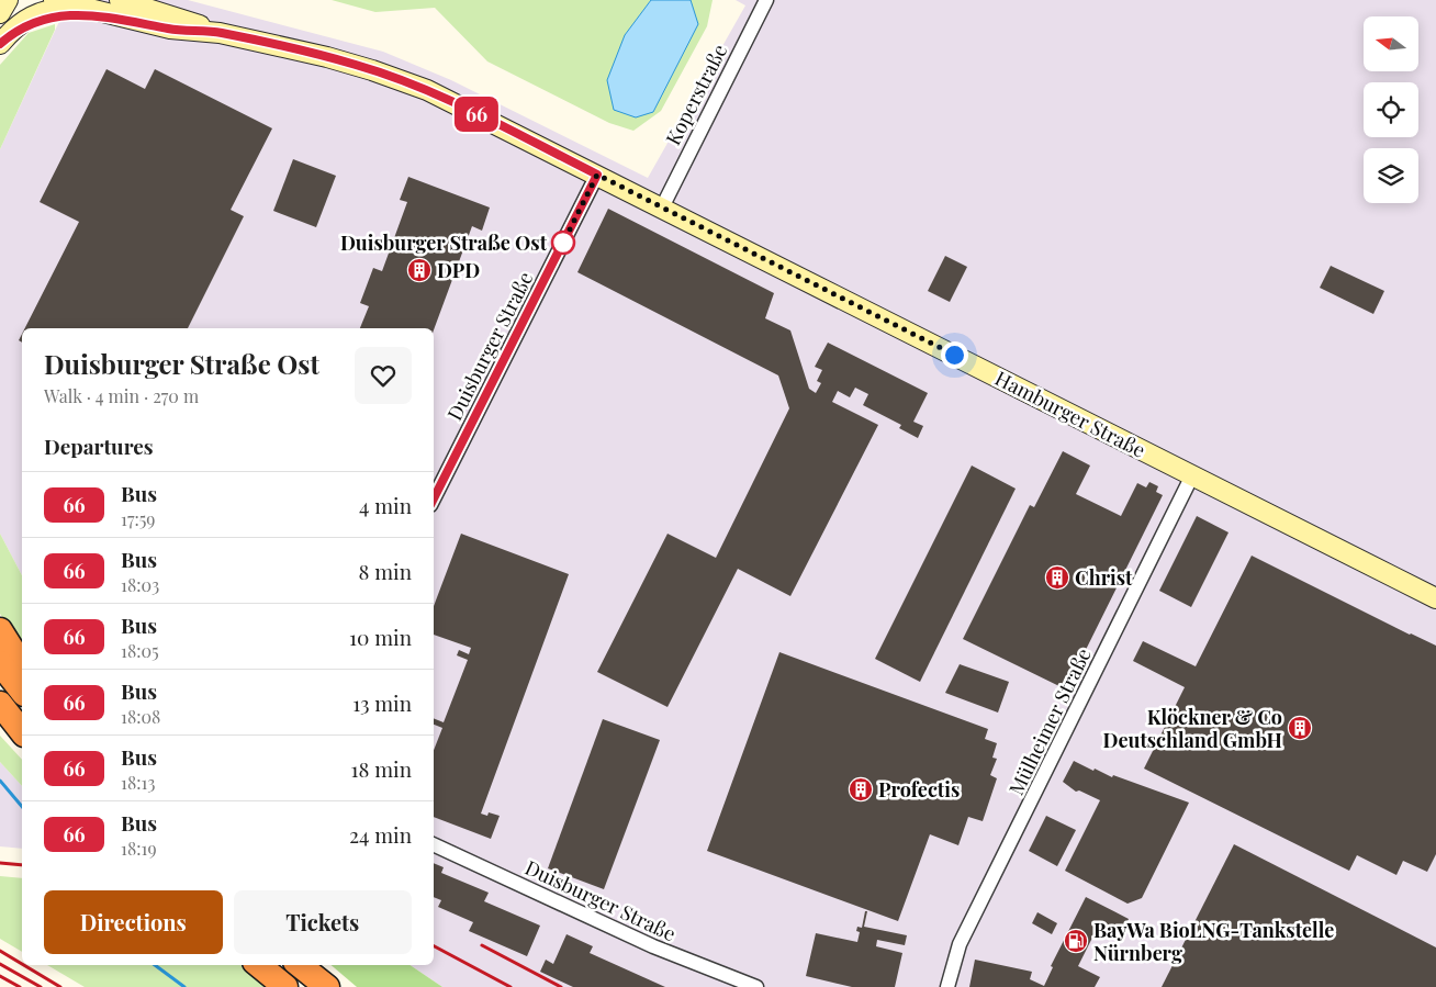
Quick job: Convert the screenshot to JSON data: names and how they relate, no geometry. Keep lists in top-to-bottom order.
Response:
{
  "streets": {
    "street": [
      "Koperstraße",
      "Duisburger Straße",
      "Hamburger Straße",
      "Mülheimer Straße"
    ]
  },
  "crossings": [
    ["Koperstraße", "Hamburger Straße"],
    ["Duisburger Straße", "Hamburger Straße"],
    ["Hamburger Straße", "Mülheimer Straße"]
  ],
  "places": {
    "other": ["Duisburger Straße Ost"],
    "building": [
      "DPD",
      "Christ",
      "Klöckner & Co Deutschland GmbH",
      "Profectis"
    ],
    "fuel station": ["BayWa BioLNG-Tankstelle Nürnberg"]
  },
  "lines": ["bus line 66"],
  "north": "left",
  "page": {
    "on_map": "66",
    "heading": [
      ["Duisburger Straße Ost", "Walk · 4 min · 270 m"],
      "Departures"
    ],
    "list": [
      {
        "mark": "66",
        "name": "Bus",
        "note": "17:59",
        "value": "4 min"
      },
      {
        "mark": "66",
        "name": "Bus",
        "note": "18:03",
        "value": "8 min"
      },
      {
        "mark": "66",
        "name": "Bus",
        "note": "18:05",
        "value": "10 min"
      },
      {
        "mark": "66",
        "name": "Bus",
        "note": "18:08",
        "value": "13 min"
      },
      {
        "mark": "66",
        "name": "Bus",
        "note": "18:13",
        "value": "18 min"
      },
      {
        "mark": "66",
        "name": "Bus",
        "note": "18:19",
        "value": "24 min"
      }
    ],
    "buttons": ["Directions", "Tickets"]
  }
}
